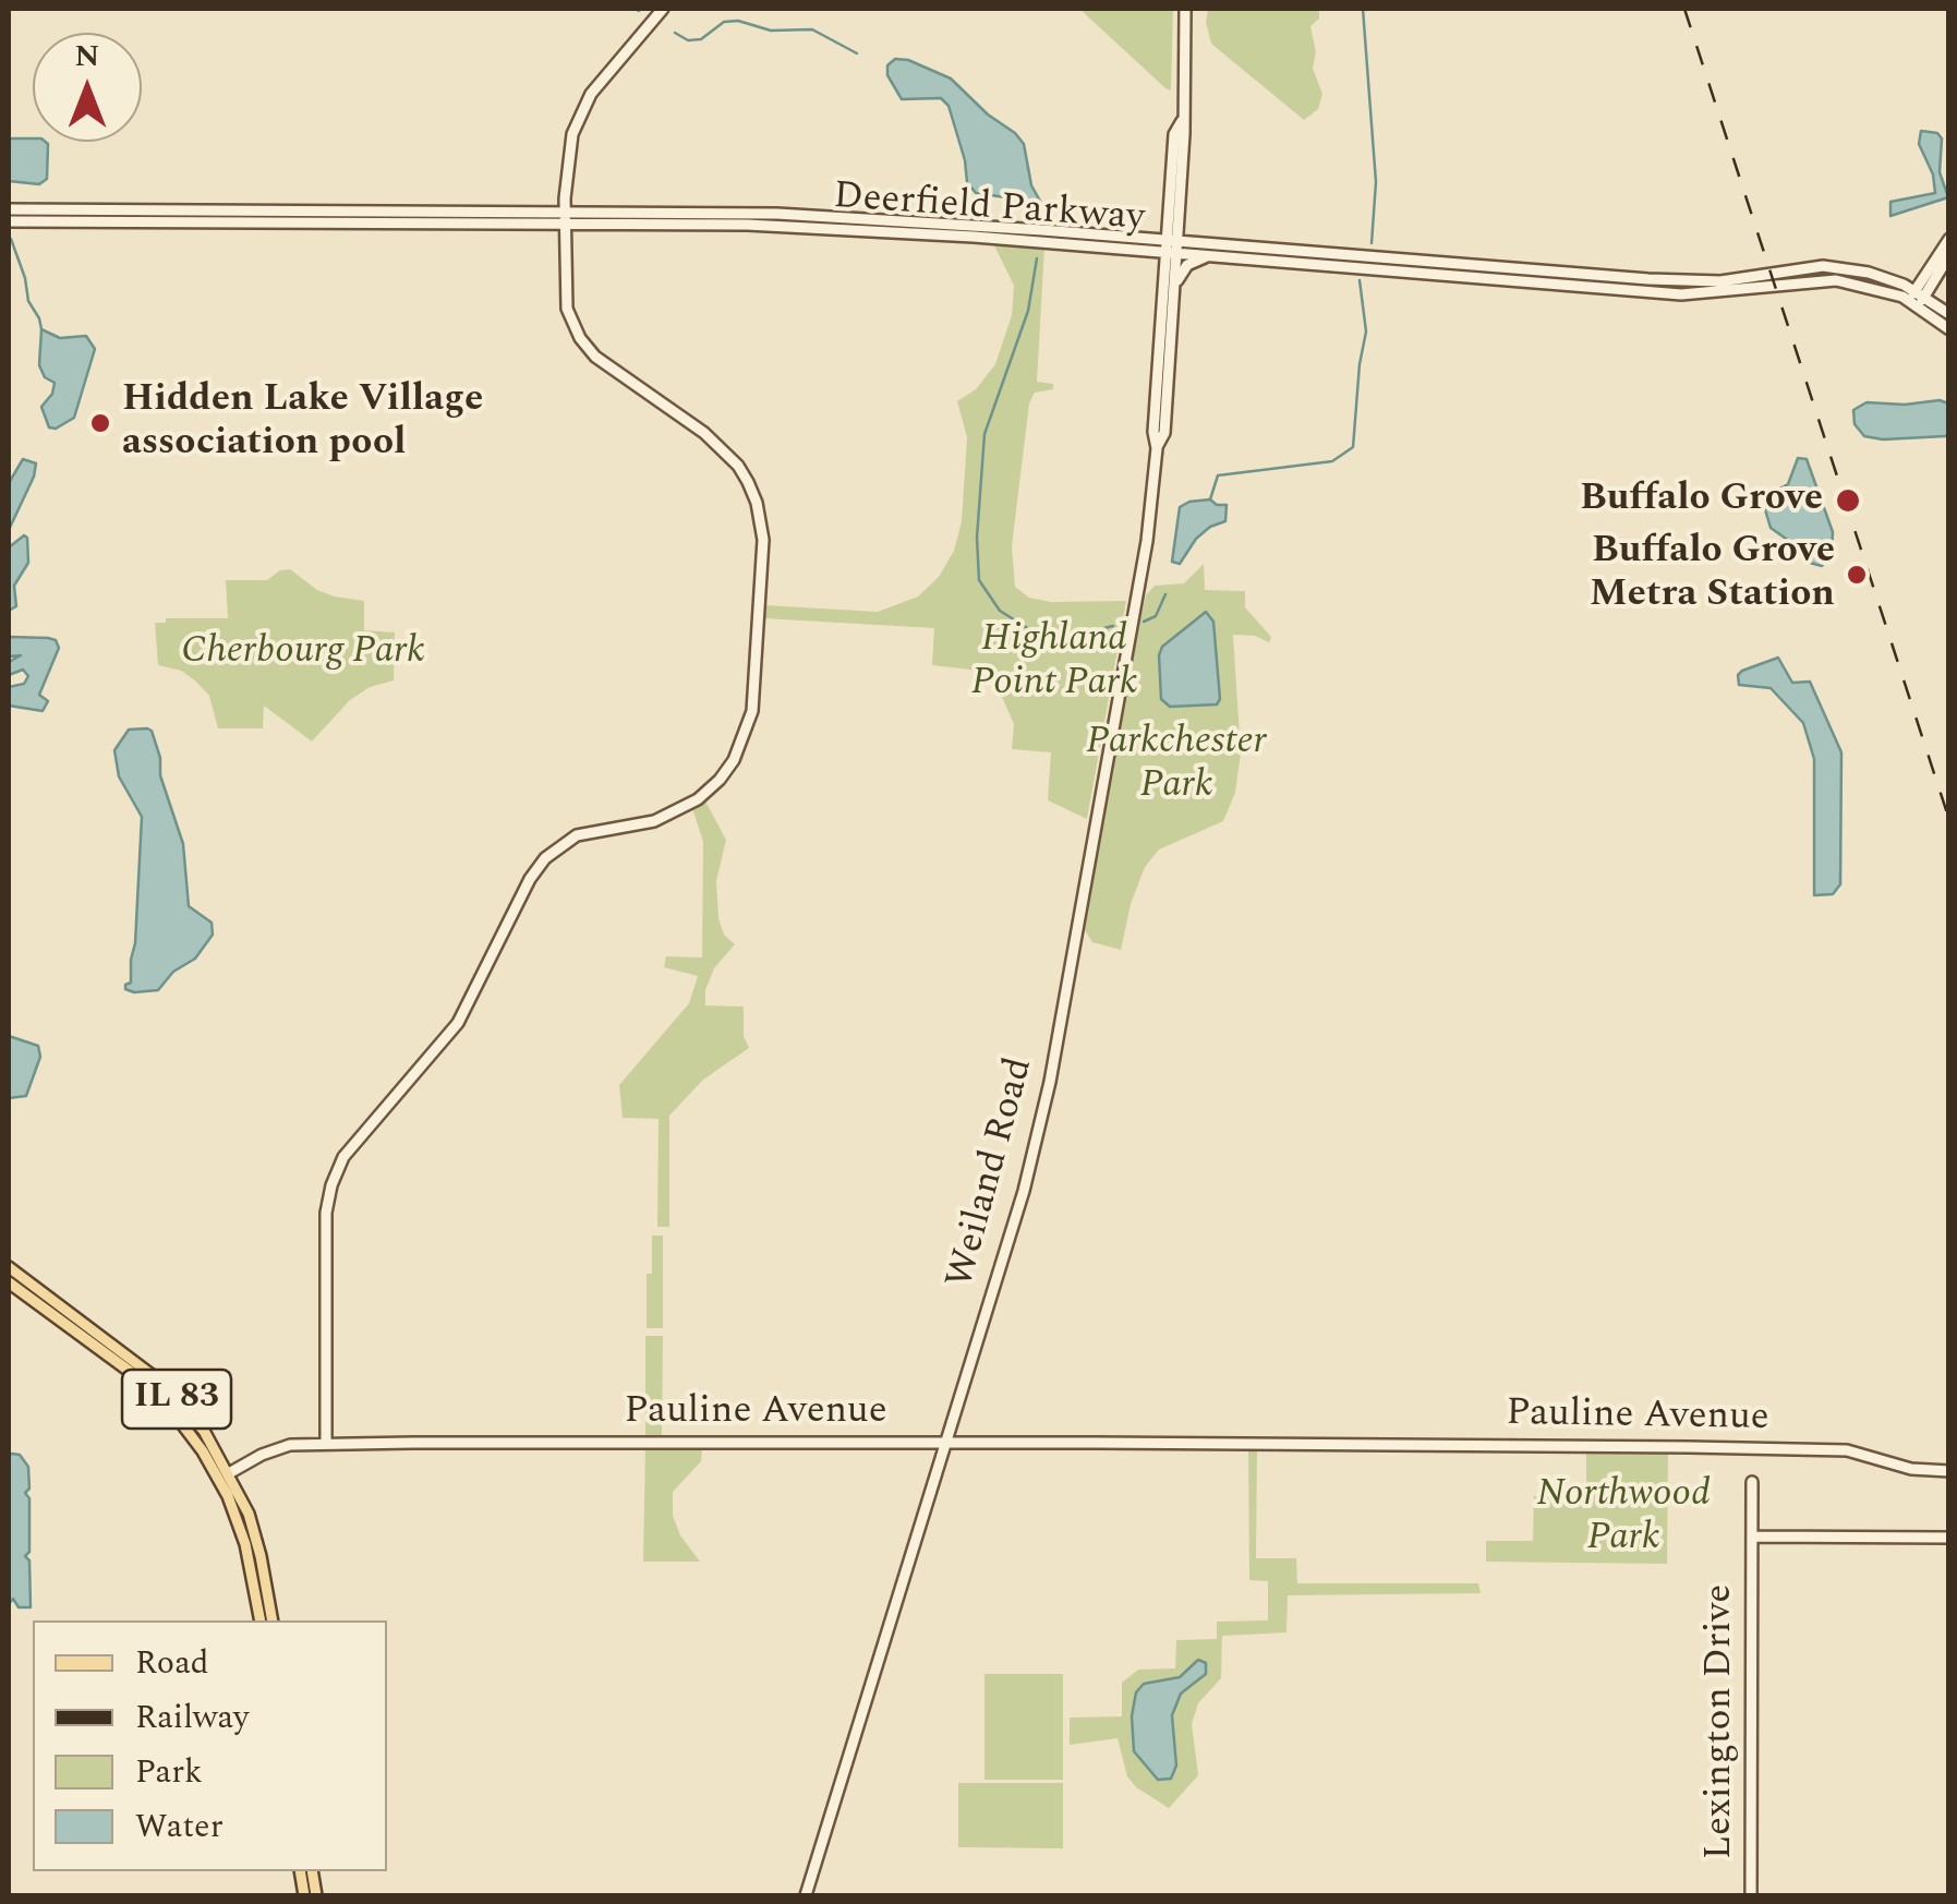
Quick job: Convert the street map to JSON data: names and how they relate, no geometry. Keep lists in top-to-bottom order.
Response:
{
  "streets": {
    "main road": [
      "Deerfield Parkway",
      "Weiland Road",
      "IL 83",
      "Pauline Avenue",
      "Lexington Drive"
    ]
  },
  "crossings": [
    ["Deerfield Parkway", "Weiland Road"],
    ["Weiland Road", "Pauline Avenue"],
    ["IL 83", "Pauline Avenue"]
  ],
  "parks": [
    "Highland Point Park",
    "Cherbourg Park",
    "Parkchester Park",
    "Northwood Park"
  ],
  "places": ["Hidden Lake Village association pool", "Buffalo Grove", "Buffalo Grove Metra Station"],
  "legend": [
    "Road",
    "Railway",
    "Park",
    "Water"
  ],
  "north": "top"
}
